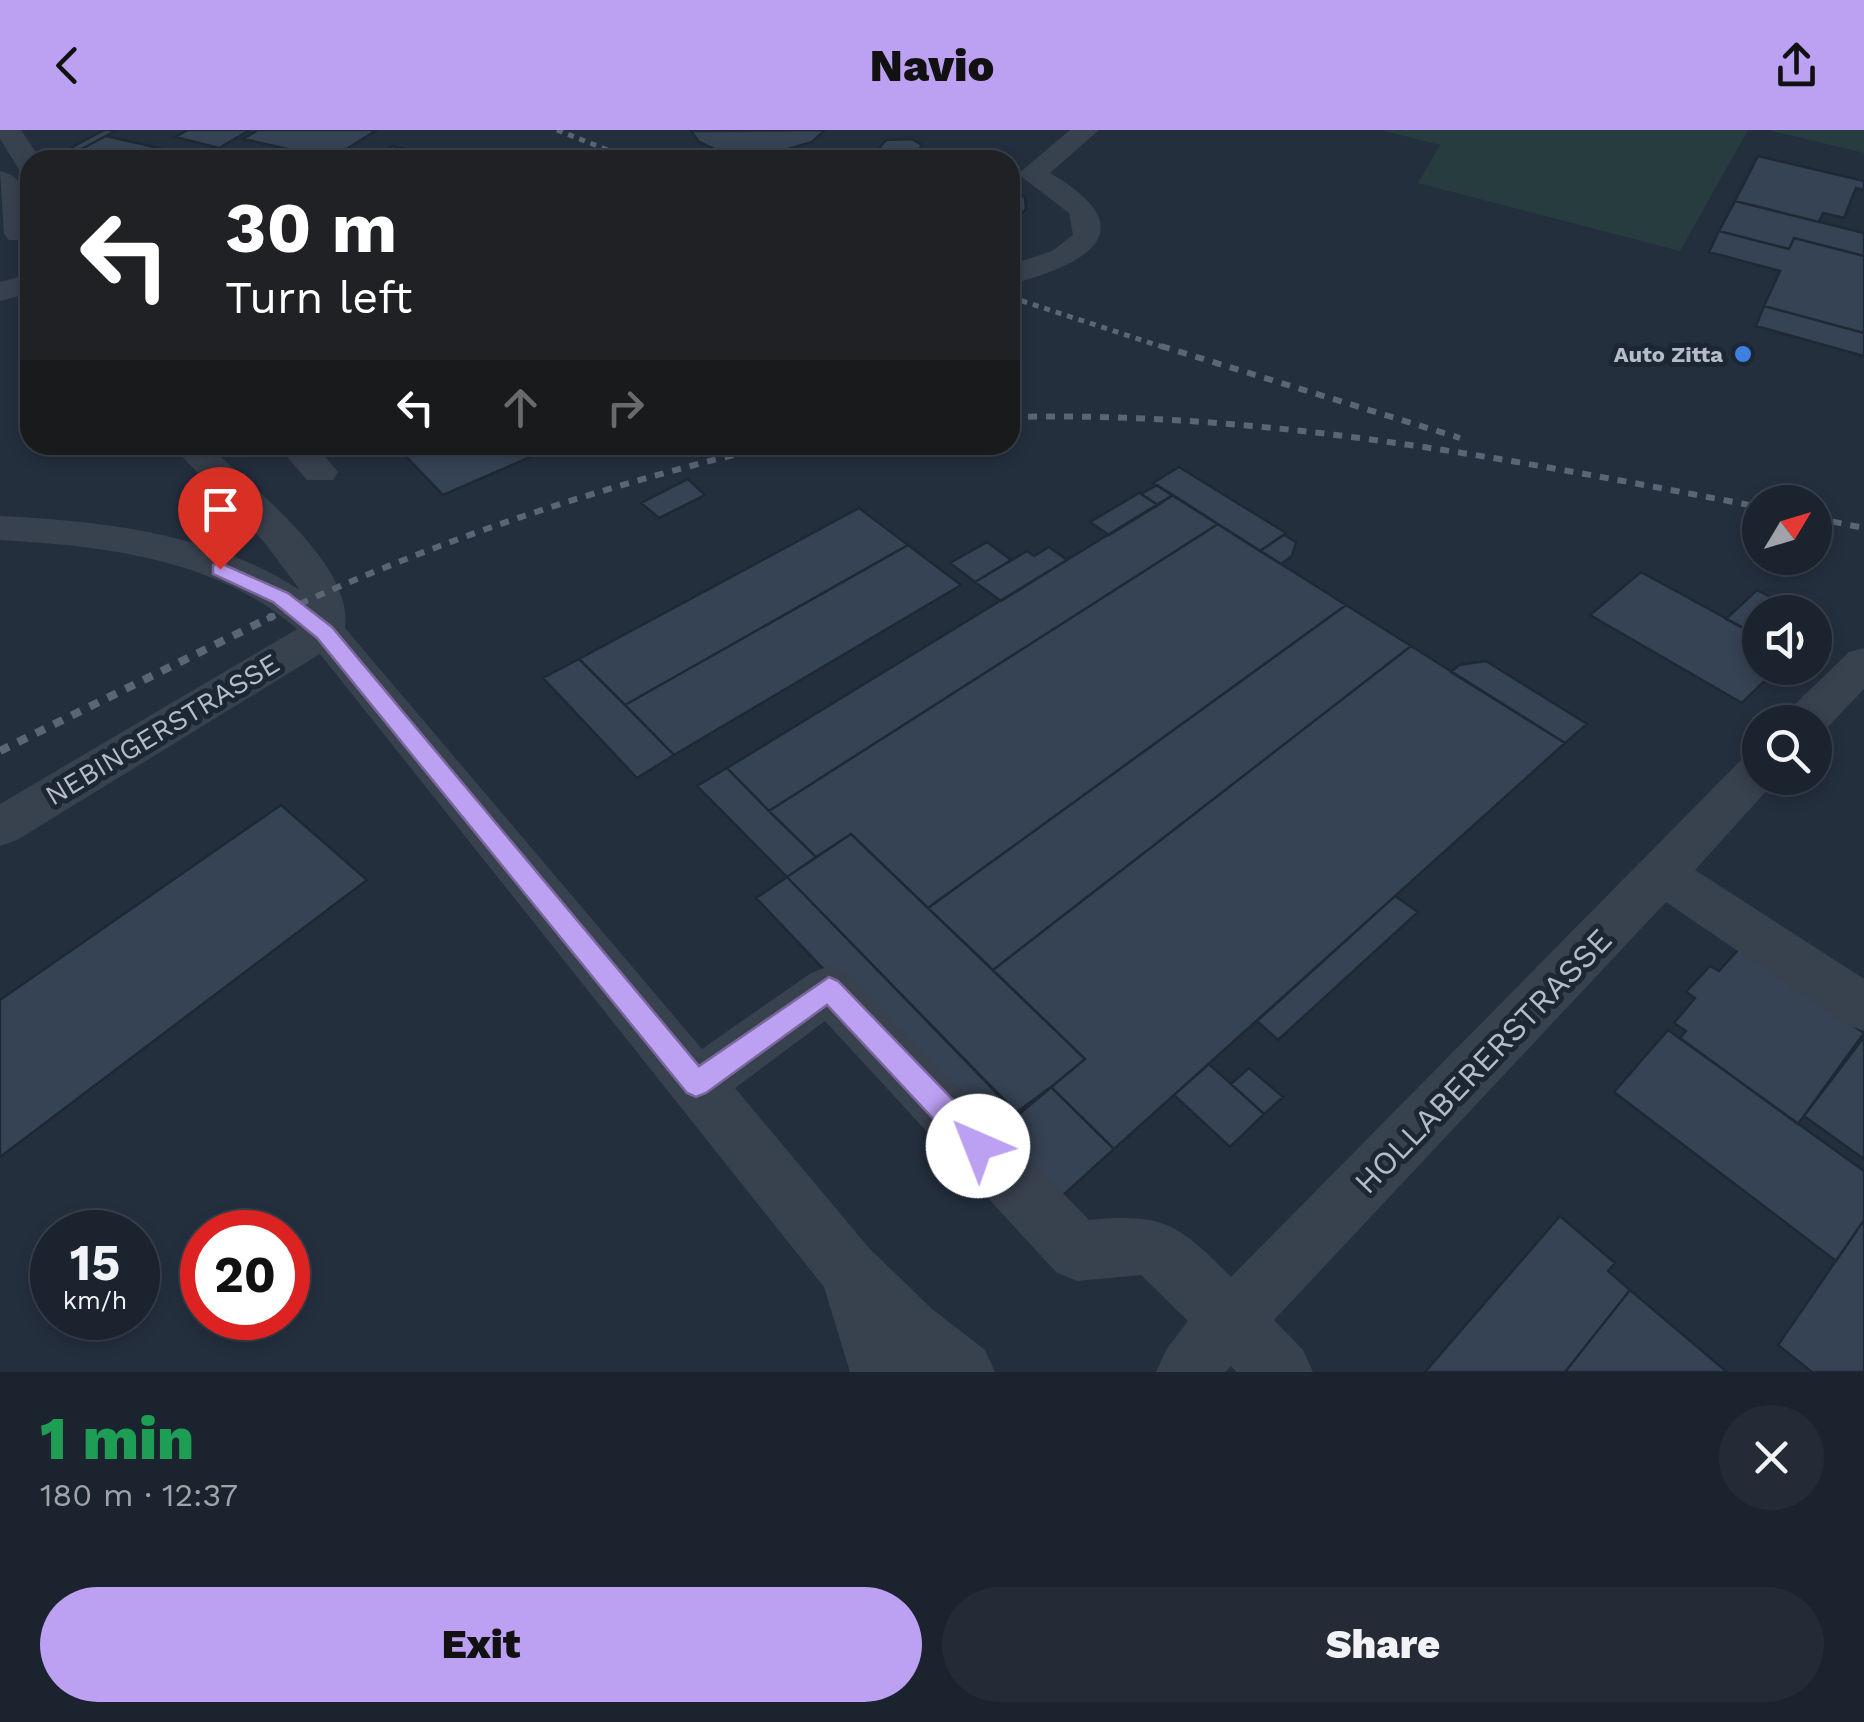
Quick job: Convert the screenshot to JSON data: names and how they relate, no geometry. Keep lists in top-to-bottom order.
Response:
{
  "streets": {
    "street": ["NEBINGERSTRASSE", "HOLLABERERSTRASSE"]
  },
  "places": ["Auto Zitta"],
  "north": "top right",
  "page": {
    "header": "Navio",
    "turn": ["30 m", "Turn left"],
    "speed": "15 km/h",
    "limit": "20",
    "heading": ["1 min", "180 m · 12:37"],
    "buttons": ["Exit", "Share"]
  }
}
